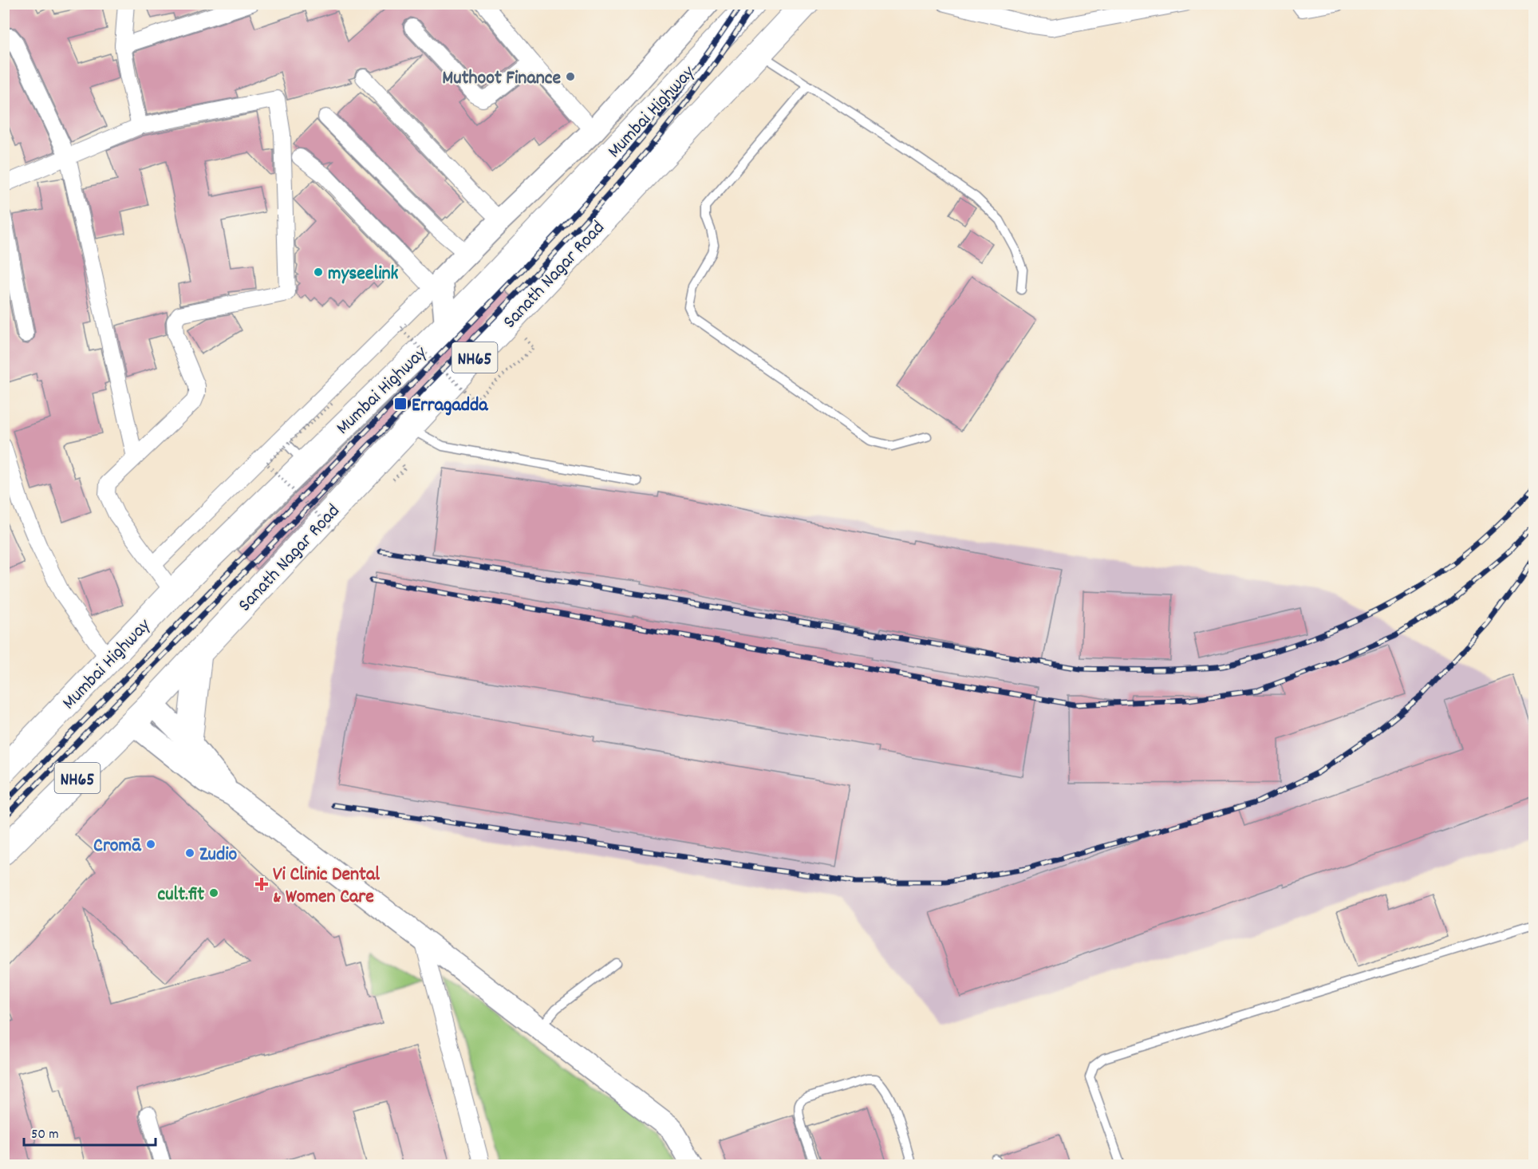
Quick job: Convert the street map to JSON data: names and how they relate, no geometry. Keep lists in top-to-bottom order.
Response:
{
  "streets": {
    "highway": ["Mumbai Highway", "Sanath Nagar Road", "NH65"]
  },
  "crossings": [
    ["Sanath Nagar Road", "NH65"]
  ],
  "places": {
    "other": [
      "Muthoot Finance",
      "myseelink",
      "Cromā",
      "Zudio",
      "cult.fit"
    ],
    "transit": ["Erragadda"],
    "health": ["Vi Clinic Dental & Women Care"]
  },
  "scale_bar": "50 m"
}
